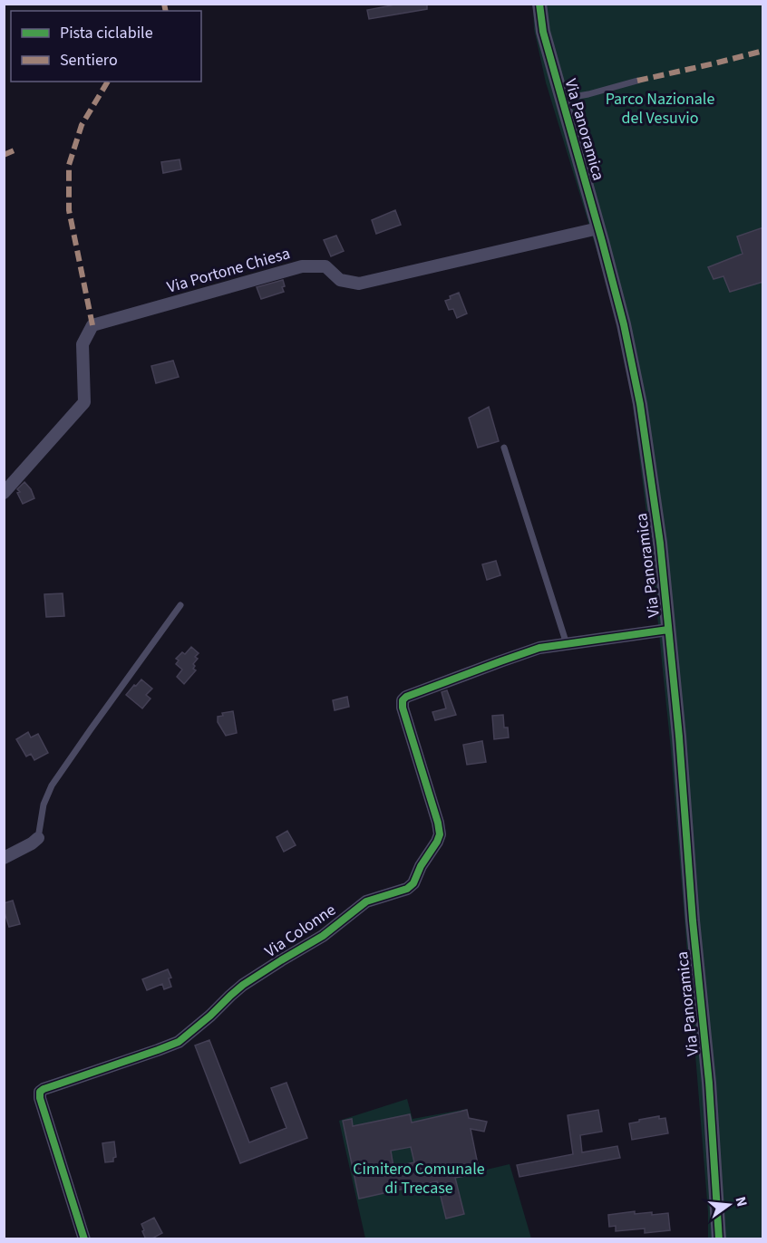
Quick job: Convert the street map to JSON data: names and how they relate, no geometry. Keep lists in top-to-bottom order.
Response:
{
  "streets": {
    "street": ["Via Panoramica", "Via Portone Chiesa", "Via Colonne"]
  },
  "crossings": [
    ["Via Panoramica", "Via Portone Chiesa"],
    ["Via Panoramica", "Via Colonne"]
  ],
  "parks": ["Parco Nazionale del Vesuvio", "Cimitero Comunale di Trecase"],
  "legend": ["Pista ciclabile", "Sentiero"],
  "north": "right"
}
